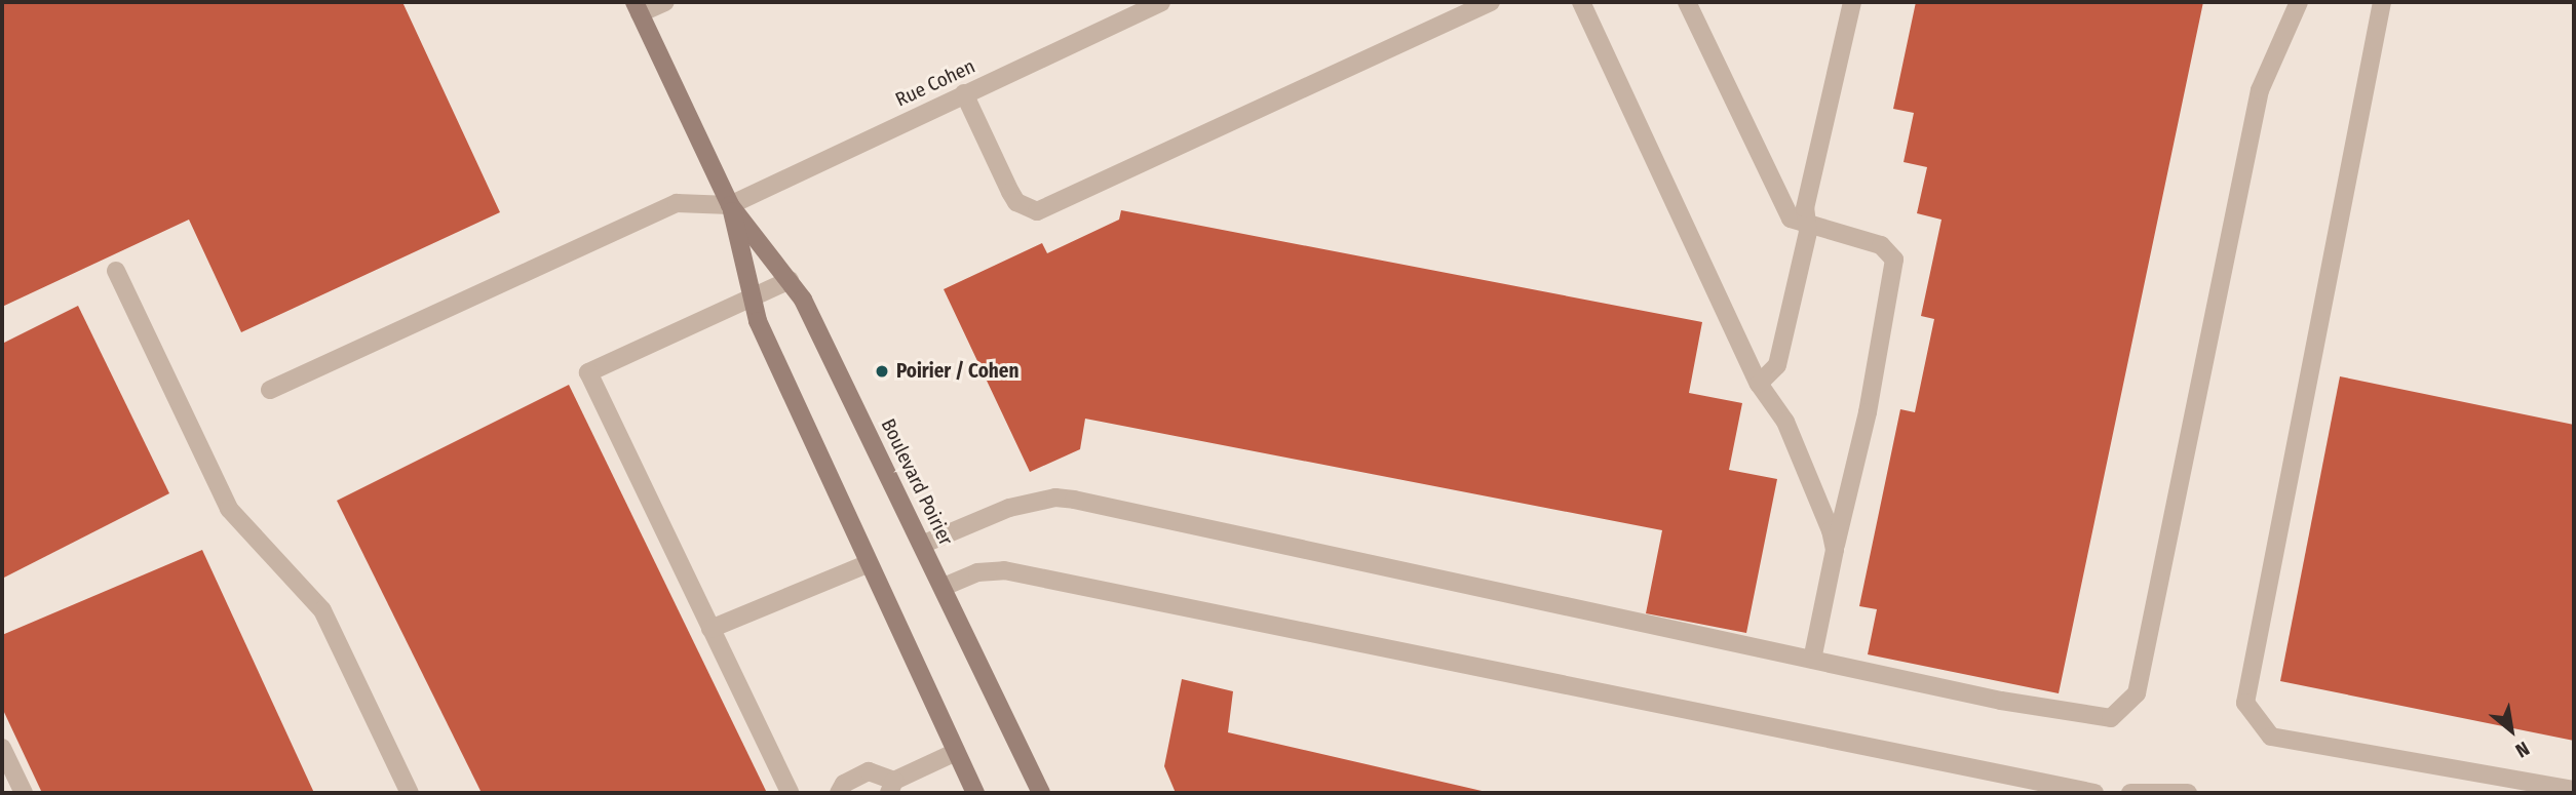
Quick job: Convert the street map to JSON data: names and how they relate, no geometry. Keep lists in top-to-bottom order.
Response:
{
  "streets": {
    "street": ["Rue Cohen", "Boulevard Poirier"]
  },
  "crossings": [
    ["Rue Cohen", "Boulevard Poirier"]
  ],
  "places": ["Poirier / Cohen"],
  "north": "bottom right"
}
